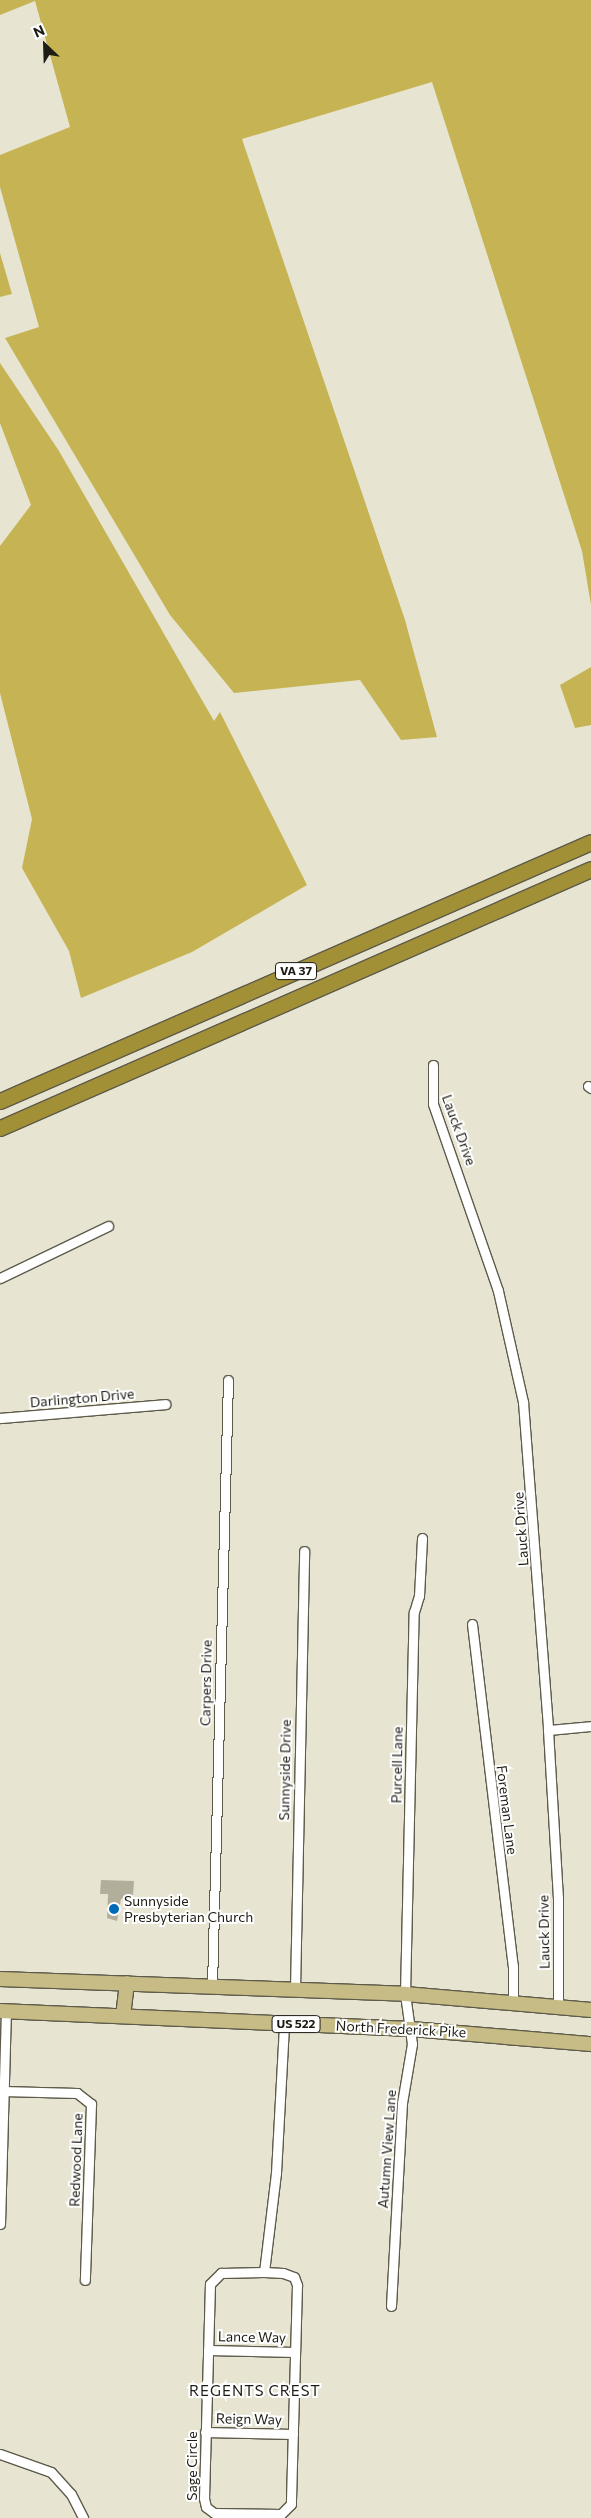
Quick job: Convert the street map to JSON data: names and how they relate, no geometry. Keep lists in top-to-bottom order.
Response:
{
  "streets": {
    "highway": ["VA 37"],
    "main road": ["US 522", "North Frederick Pike"],
    "street": [
      "Lauck Drive",
      "Darlington Drive",
      "Carpers Drive",
      "Purcell Lane",
      "Sunnyside Drive",
      "Foreman Lane",
      "Autumn View Lane",
      "Redwood Lane",
      "Lance Way",
      "Reign Way",
      "Sage Circle"
    ]
  },
  "crossings": [
    ["Purcell Lane", "Autumn View Lane"],
    ["North Frederick Pike", "Autumn View Lane"],
    ["Lance Way", "Sage Circle"],
    ["Reign Way", "Sage Circle"]
  ],
  "districts": ["REGENTS CREST"],
  "places": ["Sunnyside Presbyterian Church"],
  "north": "top left"
}
